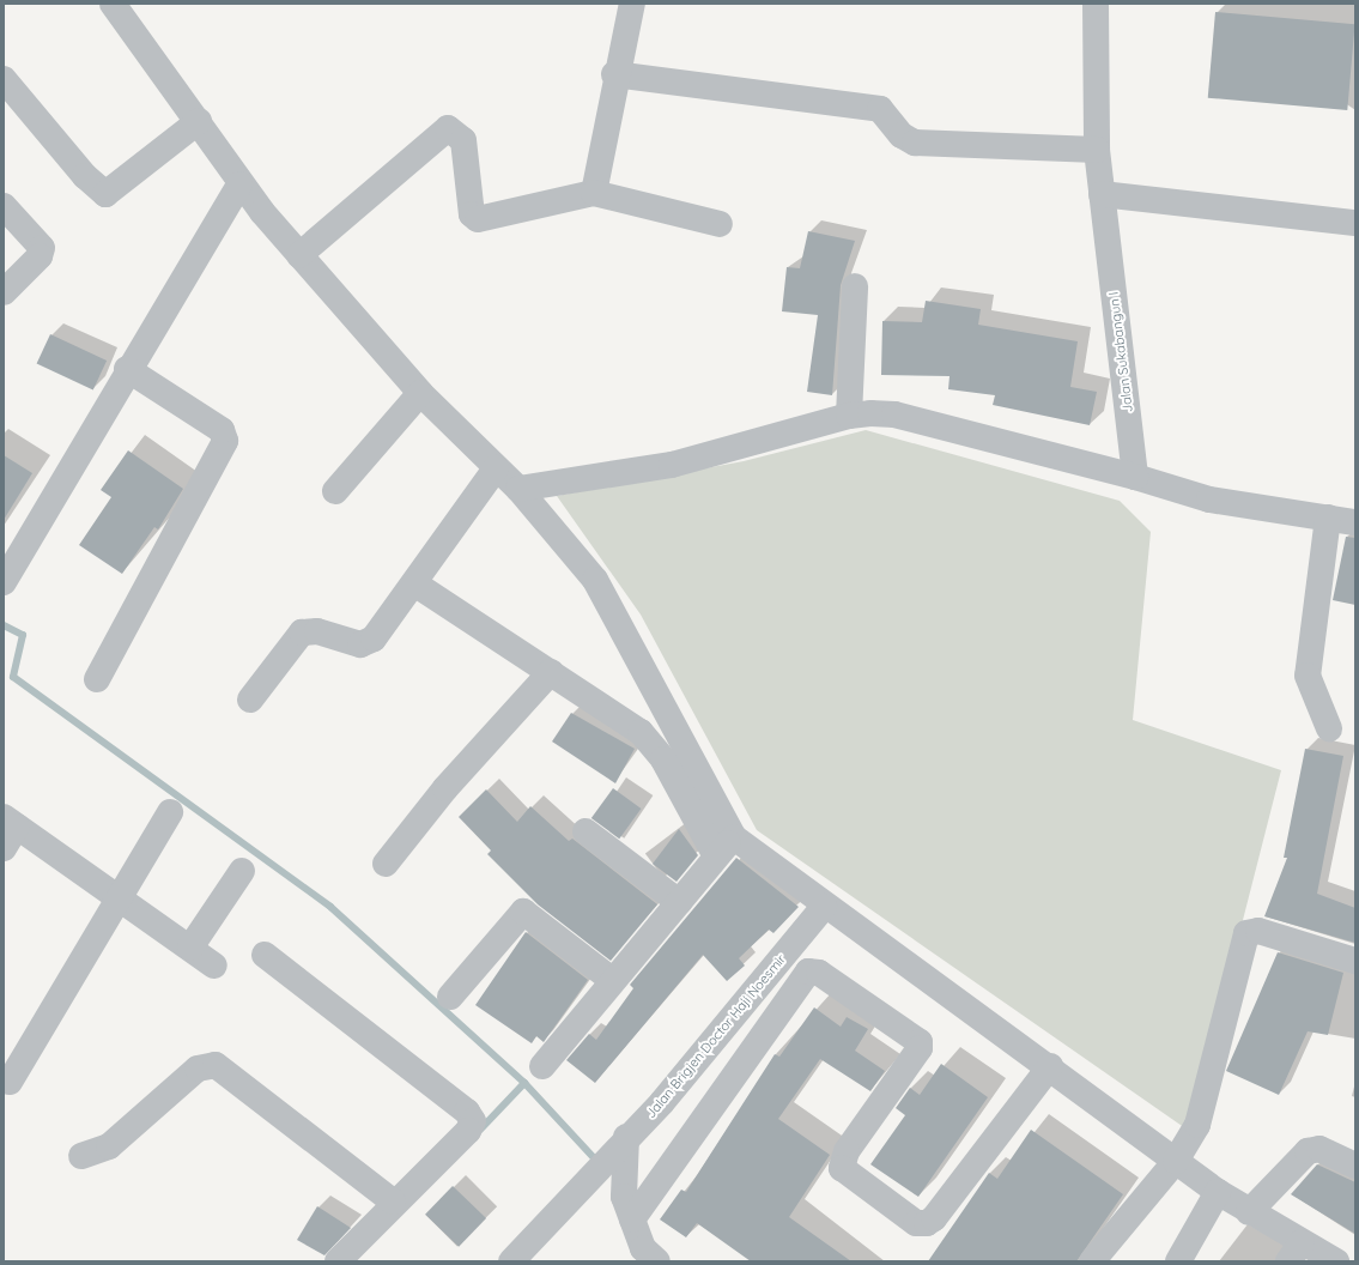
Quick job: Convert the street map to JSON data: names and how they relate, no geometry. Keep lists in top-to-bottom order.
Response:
{
  "streets": {
    "street": ["Jalan Sukabangun I", "Jalan Brigjen Doctor Haji Noesmir"]
  }
}
